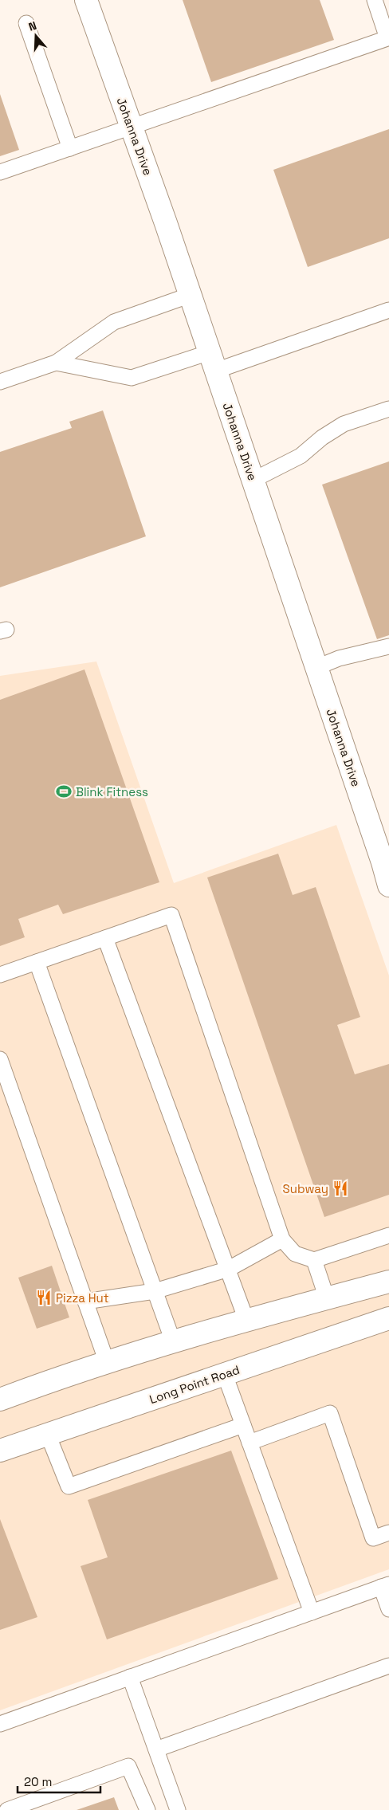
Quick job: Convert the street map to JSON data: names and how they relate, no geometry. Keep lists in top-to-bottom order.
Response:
{
  "streets": {
    "street": ["Johanna Drive", "Long Point Road"]
  },
  "places": {
    "sports": ["Blink Fitness"],
    "restaurant": ["Subway", "Pizza Hut"]
  },
  "scale_bar": "20 m",
  "north": "top"
}
